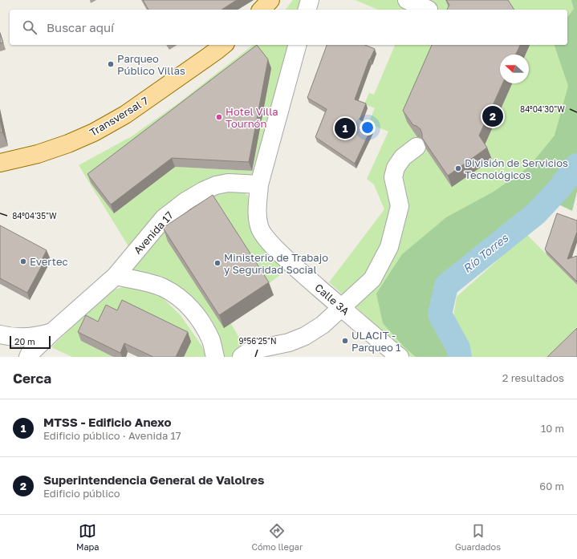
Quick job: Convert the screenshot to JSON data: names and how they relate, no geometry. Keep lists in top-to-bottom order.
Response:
{
  "streets": {
    "main road": ["Transversal 7"],
    "street": ["Avenida 17", "Calle 3A"]
  },
  "crossings": [
    ["Avenida 17", "Calle 3A"]
  ],
  "water": ["Río Torres"],
  "places": [
    "Parqueo Público Villas",
    "Hotel Villa Tournón",
    "División de Servicios Tecnológicos",
    "Evertec",
    "Ministerio de Trabajo y Seguridad Social",
    "ULACIT - Parqueo 1"
  ],
  "scale_bar": "20 m",
  "north": "left",
  "page": {
    "search": "Buscar aquí",
    "pins": ["2", "1"],
    "scale": "20 m",
    "heading": ["Cerca", "2 resultados"],
    "list": [
      {
        "mark": "1",
        "name": "MTSS - Edificio Anexo",
        "note": "Edificio público · Avenida 17",
        "value": "10 m"
      },
      {
        "mark": "2",
        "name": "Superintendencia General de Valolres",
        "note": "Edificio público",
        "value": "60 m"
      }
    ],
    "nav": ["Mapa", "Cómo llegar", "Guardados"]
  },
  "coordinates": ["84°04'30\"W", "84°04'35\"W", "9°56'25\"N"]
}
